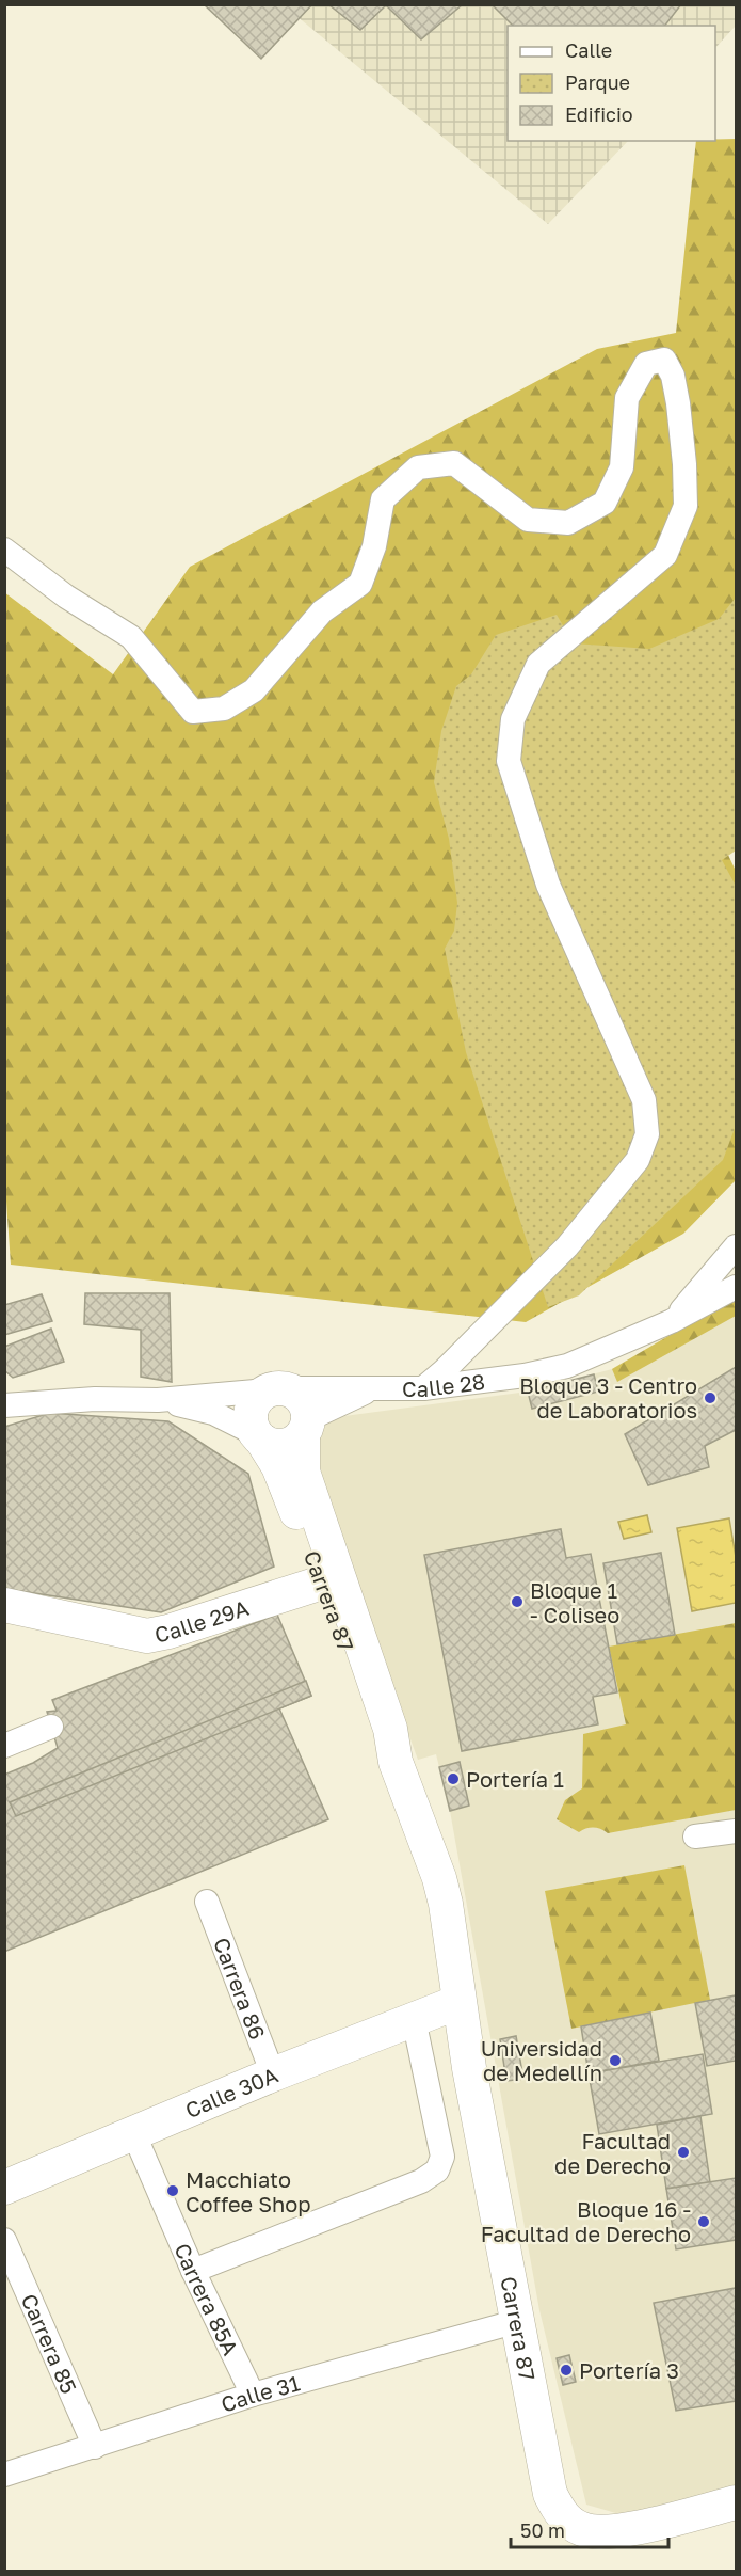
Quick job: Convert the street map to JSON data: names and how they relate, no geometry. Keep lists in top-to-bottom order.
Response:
{
  "streets": {
    "street": [
      "Calle 28",
      "Carrera 87",
      "Calle 29A",
      "Carrera 86",
      "Calle 30A",
      "Carrera 85A",
      "Carrera 85",
      "Calle 31"
    ]
  },
  "crossings": [
    ["Calle 28", "Carrera 87"],
    ["Carrera 87", "Calle 29A"],
    ["Carrera 87", "Calle 30A"],
    ["Carrera 87", "Calle 31"],
    ["Carrera 86", "Calle 30A"],
    ["Calle 30A", "Carrera 85A"],
    ["Carrera 85A", "Calle 31"],
    ["Carrera 85", "Calle 31"]
  ],
  "places": [
    "Bloque 3 - Centro de Laboratorios",
    "Bloque 1 - Coliseo",
    "Portería 1",
    "Universidad de Medellín",
    "Facultad de Derecho",
    "Macchiato Coffee Shop",
    "Bloque 16 - Facultad de Derecho",
    "Portería 3"
  ],
  "legend": ["Calle", "Parque", "Edificio"],
  "scale_bar": "50 m"
}
